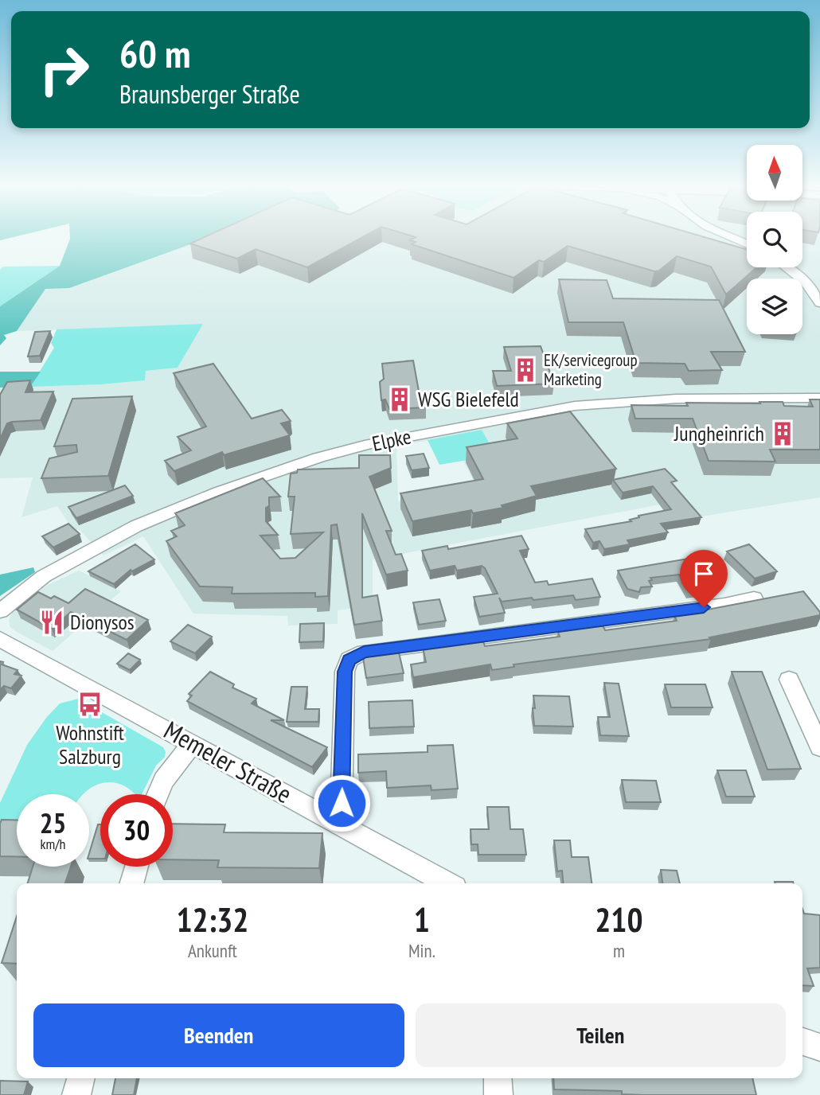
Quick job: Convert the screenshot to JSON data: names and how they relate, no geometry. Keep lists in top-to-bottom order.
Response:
{
  "streets": {
    "street": ["Elpke", "Memeler Straße"]
  },
  "places": {
    "building": ["EK/servicegroup Marketing", "WSG Bielefeld", "Jungheinrich"],
    "restaurant": ["Dionysos"],
    "bus stop": ["Wohnstift Salzburg"]
  },
  "north": "top",
  "page": {
    "turn": ["60 m", "Braunsberger Straße"],
    "speed": "25 km/h",
    "limit": "30",
    "eta": [
      "12:32",
      "Ankunft",
      "1",
      "Min.",
      "210",
      "m"
    ],
    "buttons": ["Beenden", "Teilen"]
  }
}
